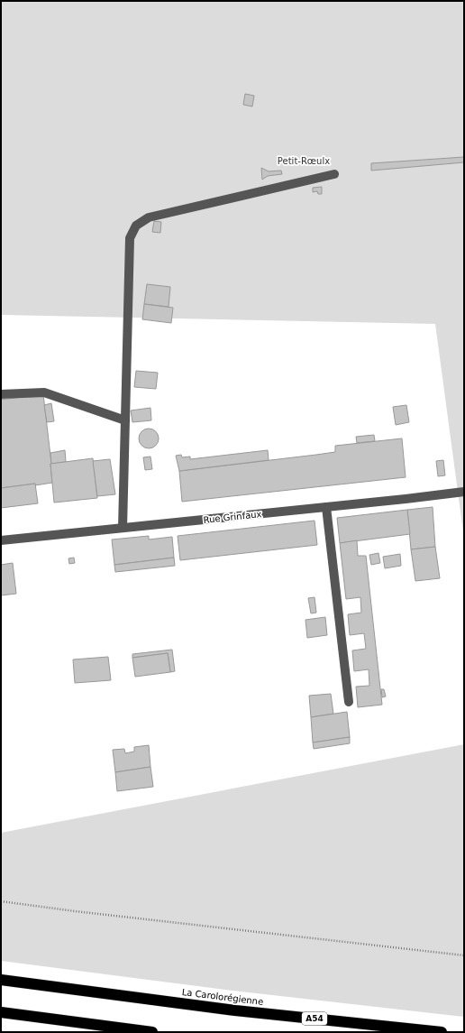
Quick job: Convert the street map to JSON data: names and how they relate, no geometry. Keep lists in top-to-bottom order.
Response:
{
  "streets": {
    "highway": ["La Carolorégienne", "A54"],
    "street": ["Rue Grinfaux"]
  },
  "parks": ["Petit-Rœulx"]
}
